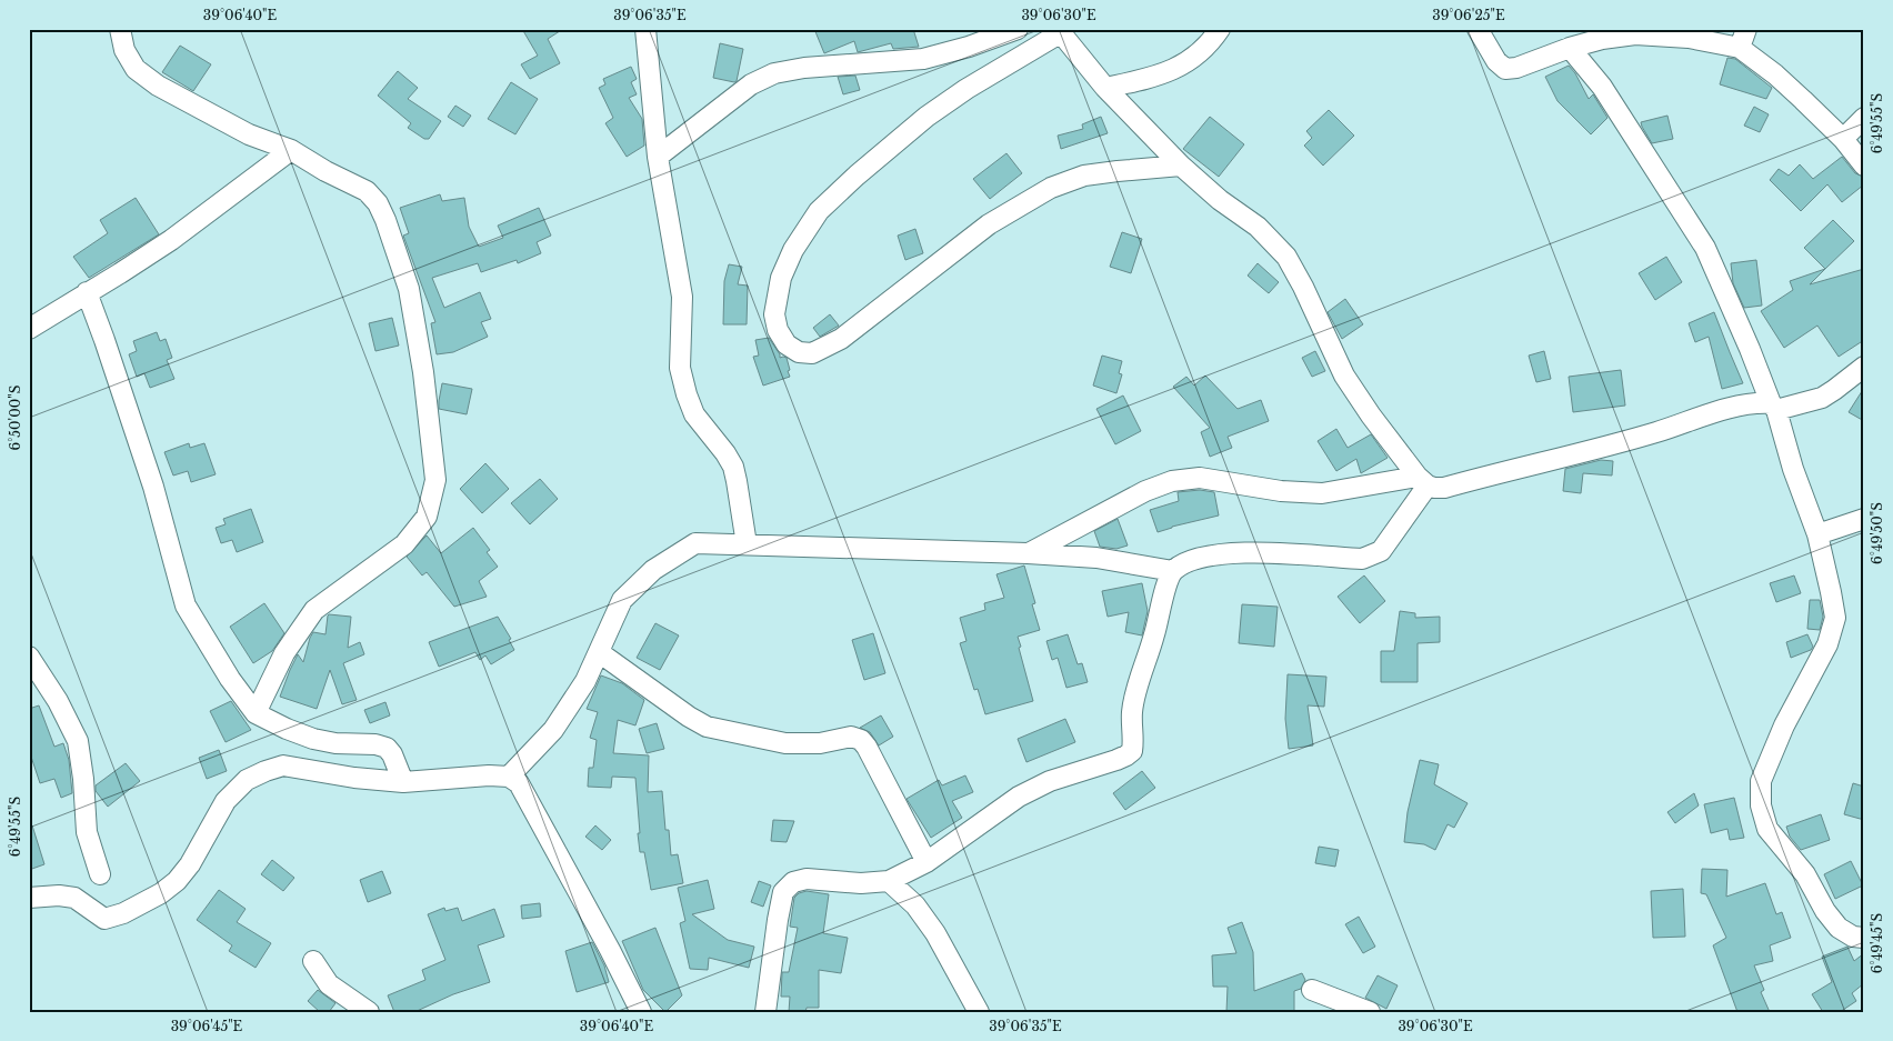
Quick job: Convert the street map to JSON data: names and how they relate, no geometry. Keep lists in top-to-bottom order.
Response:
{
  "coordinates": [
    "39°06'40\"E",
    "39°06'35\"E",
    "39°06'30\"E",
    "39°06'25\"E",
    "6°49'55\"S",
    "6°50'00\"S",
    "6°49'50\"S",
    "6°49'45\"S",
    "39°06'45\"E"
  ]
}
